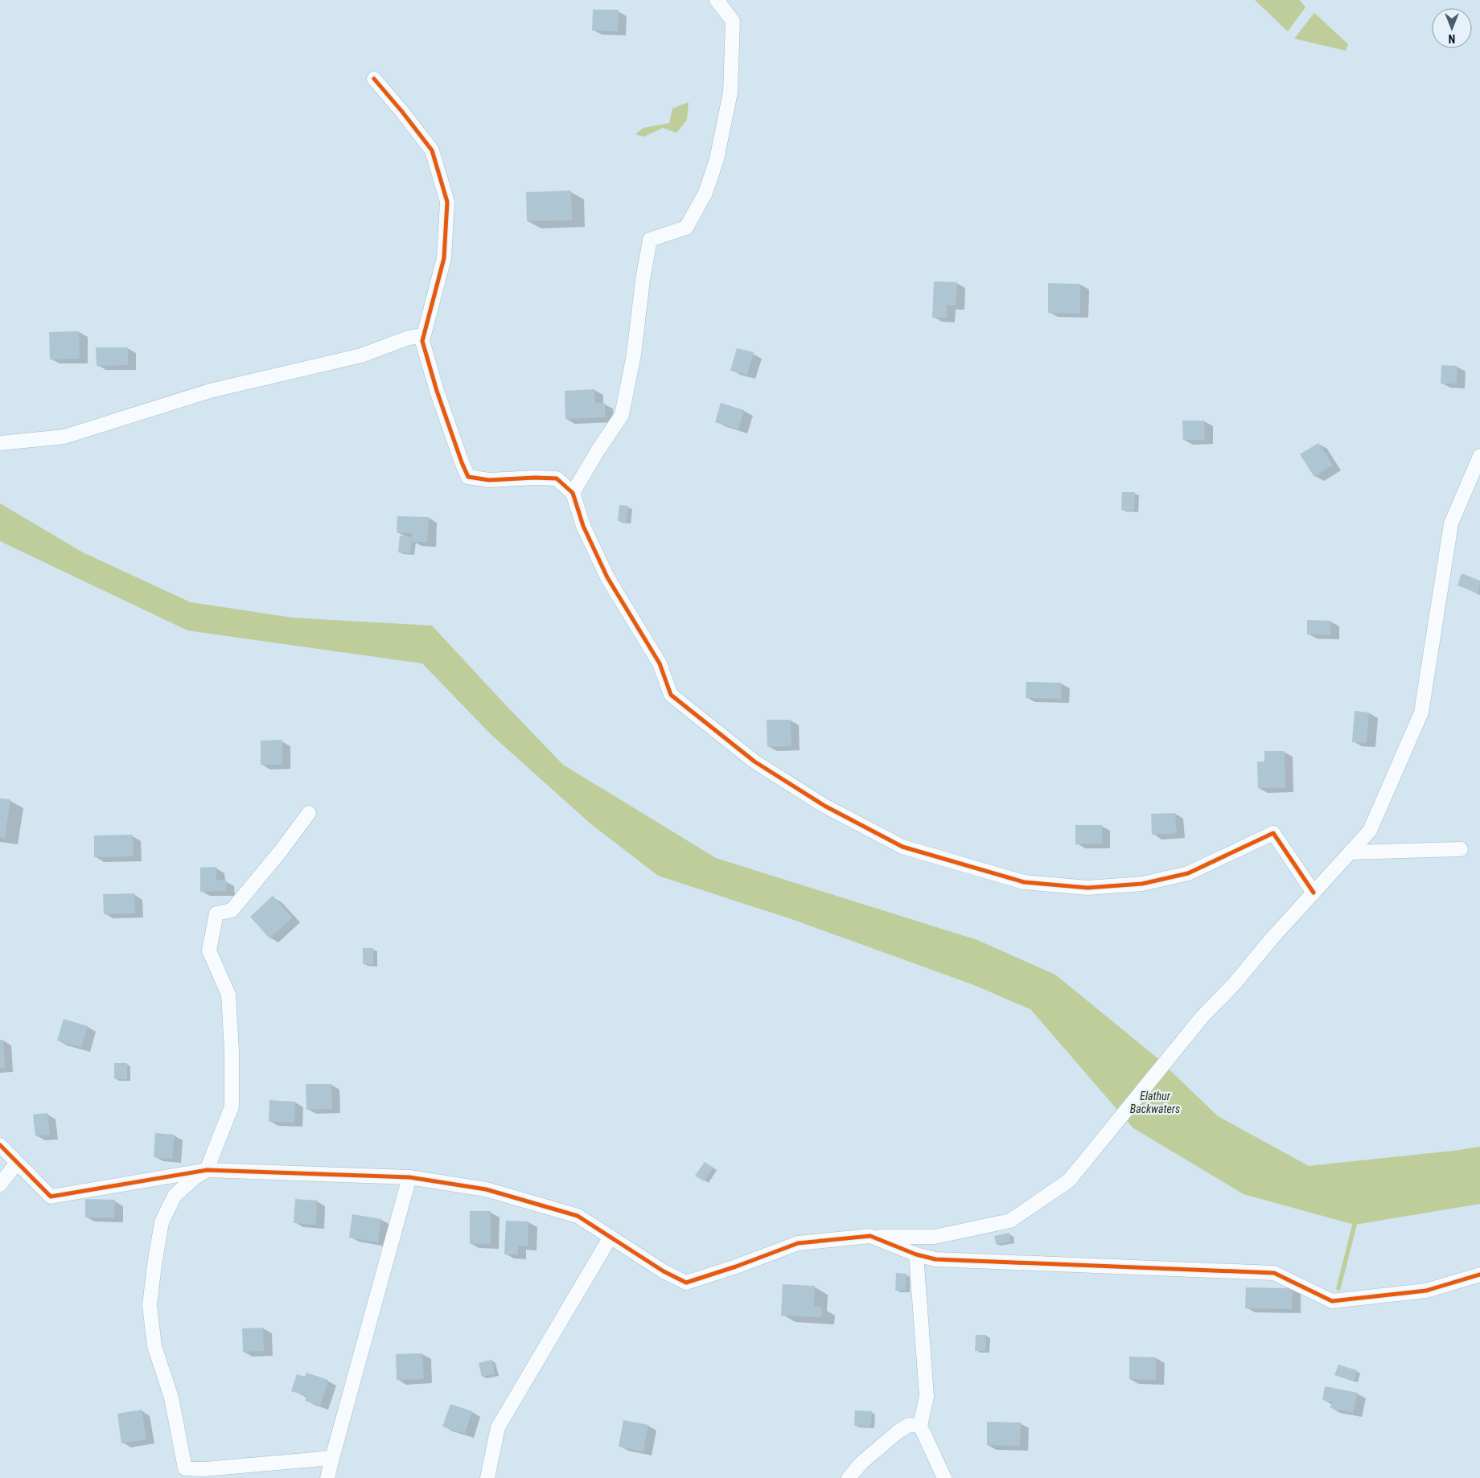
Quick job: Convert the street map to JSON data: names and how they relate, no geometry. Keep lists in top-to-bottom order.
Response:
{
  "water": ["Elathur Backwaters"],
  "north": "bottom"
}
